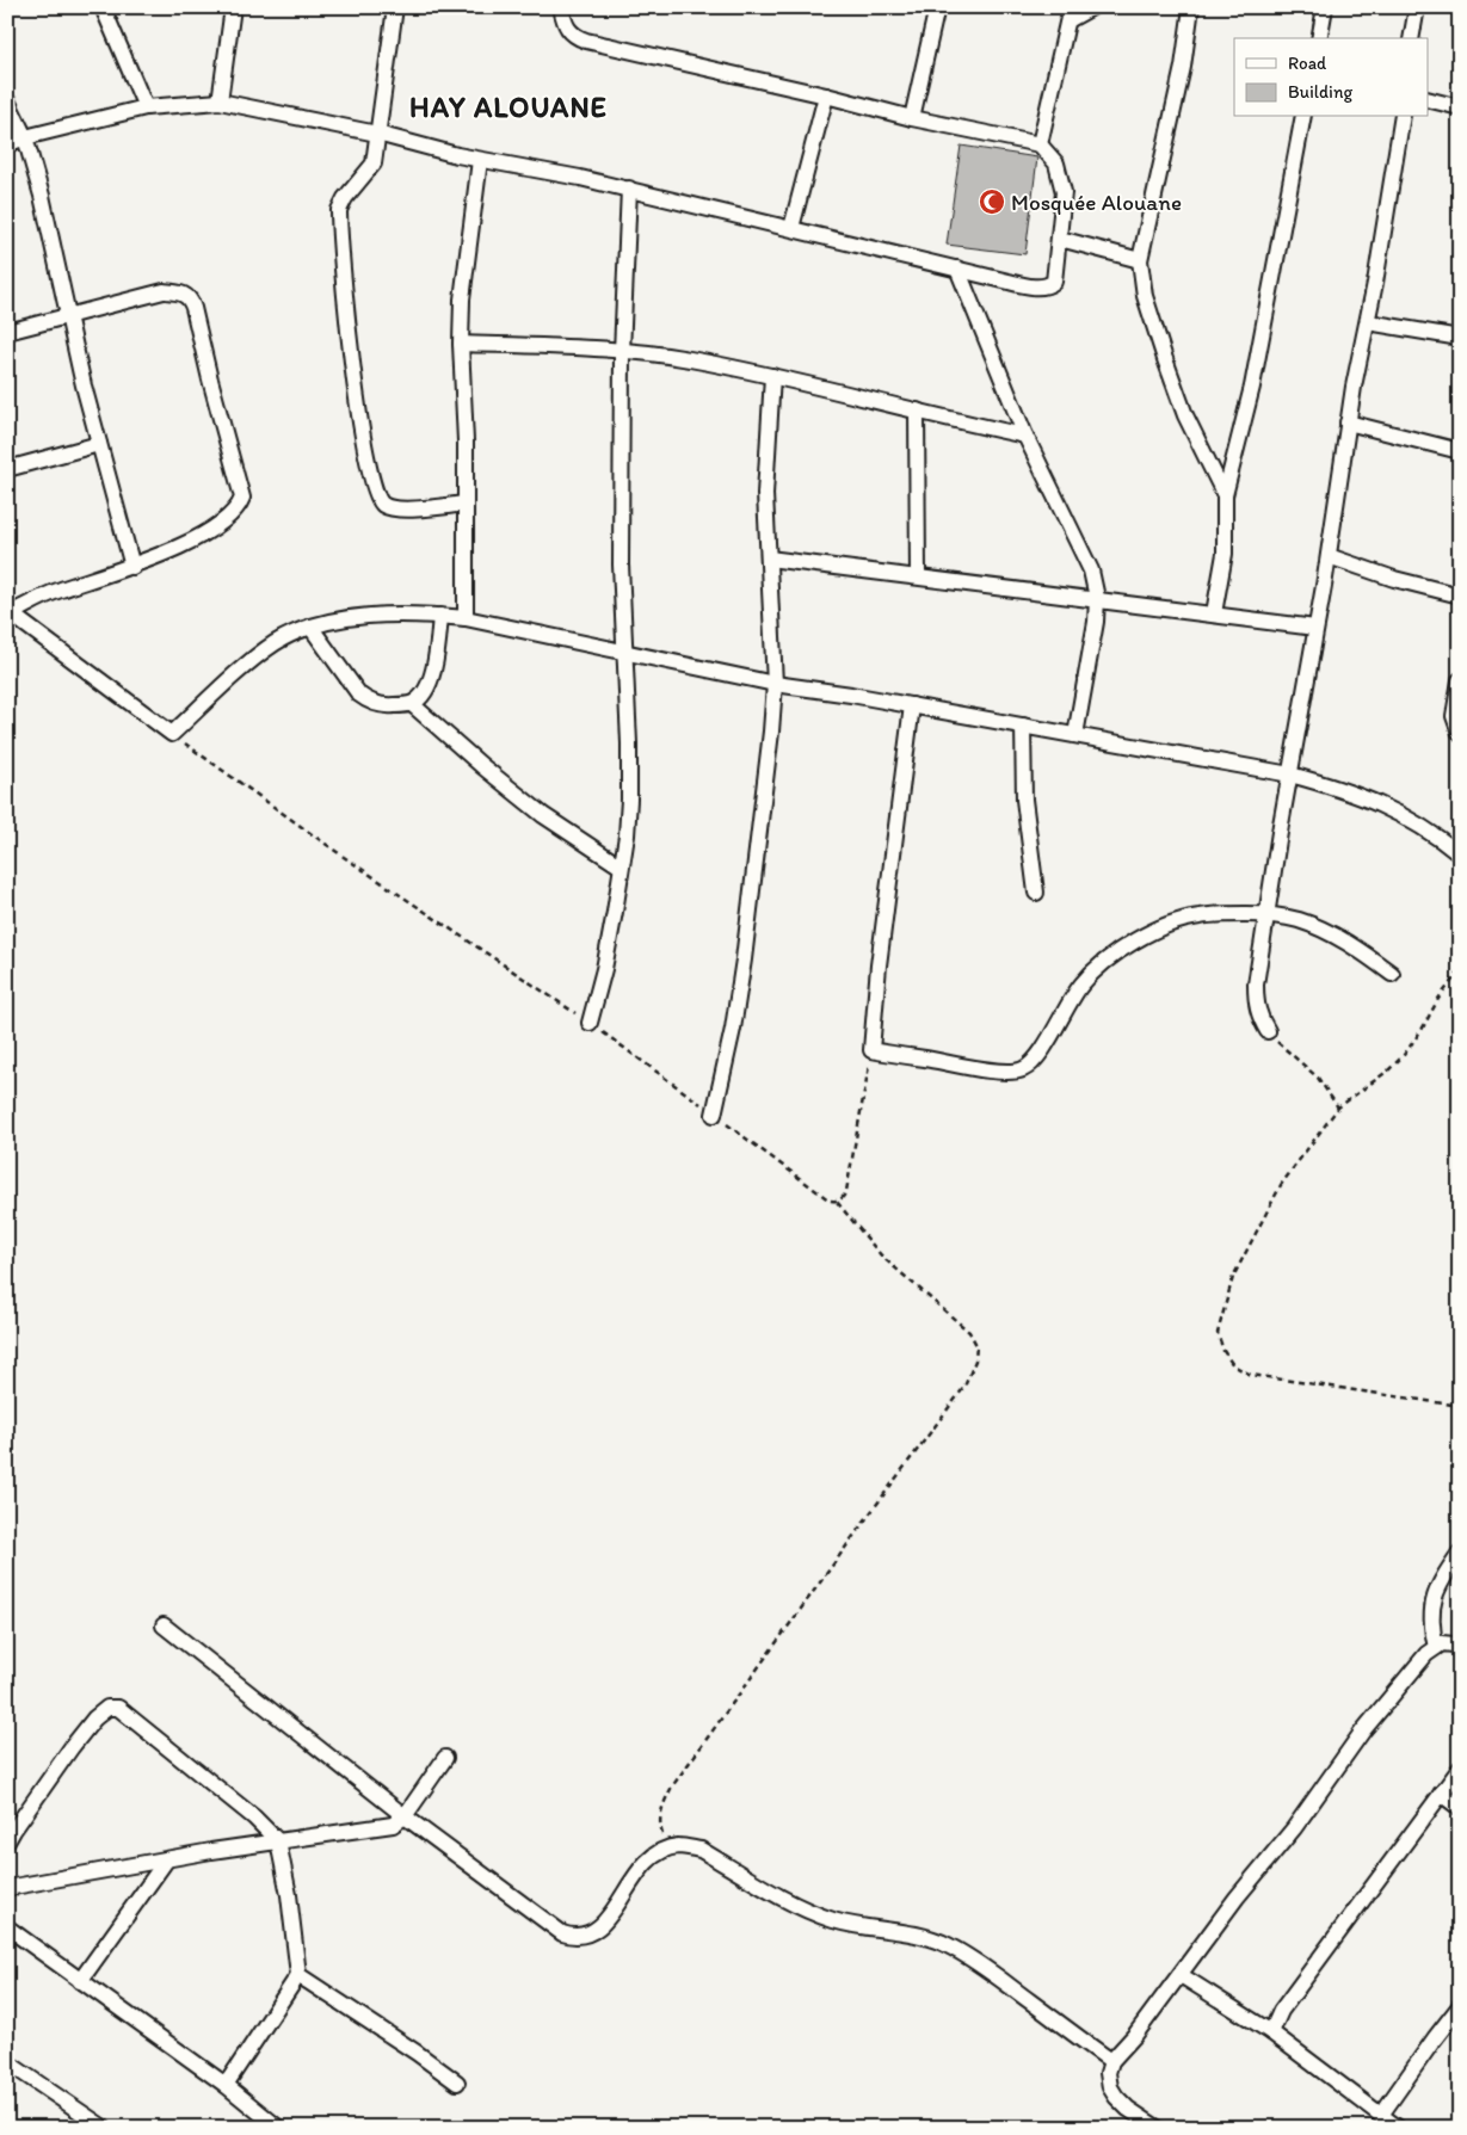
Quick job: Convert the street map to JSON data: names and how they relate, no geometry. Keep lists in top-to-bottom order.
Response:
{
  "districts": ["HAY ALOUANE"],
  "places": {
    "mosque": ["Mosquée Alouane"]
  },
  "legend": ["Road", "Building"]
}
